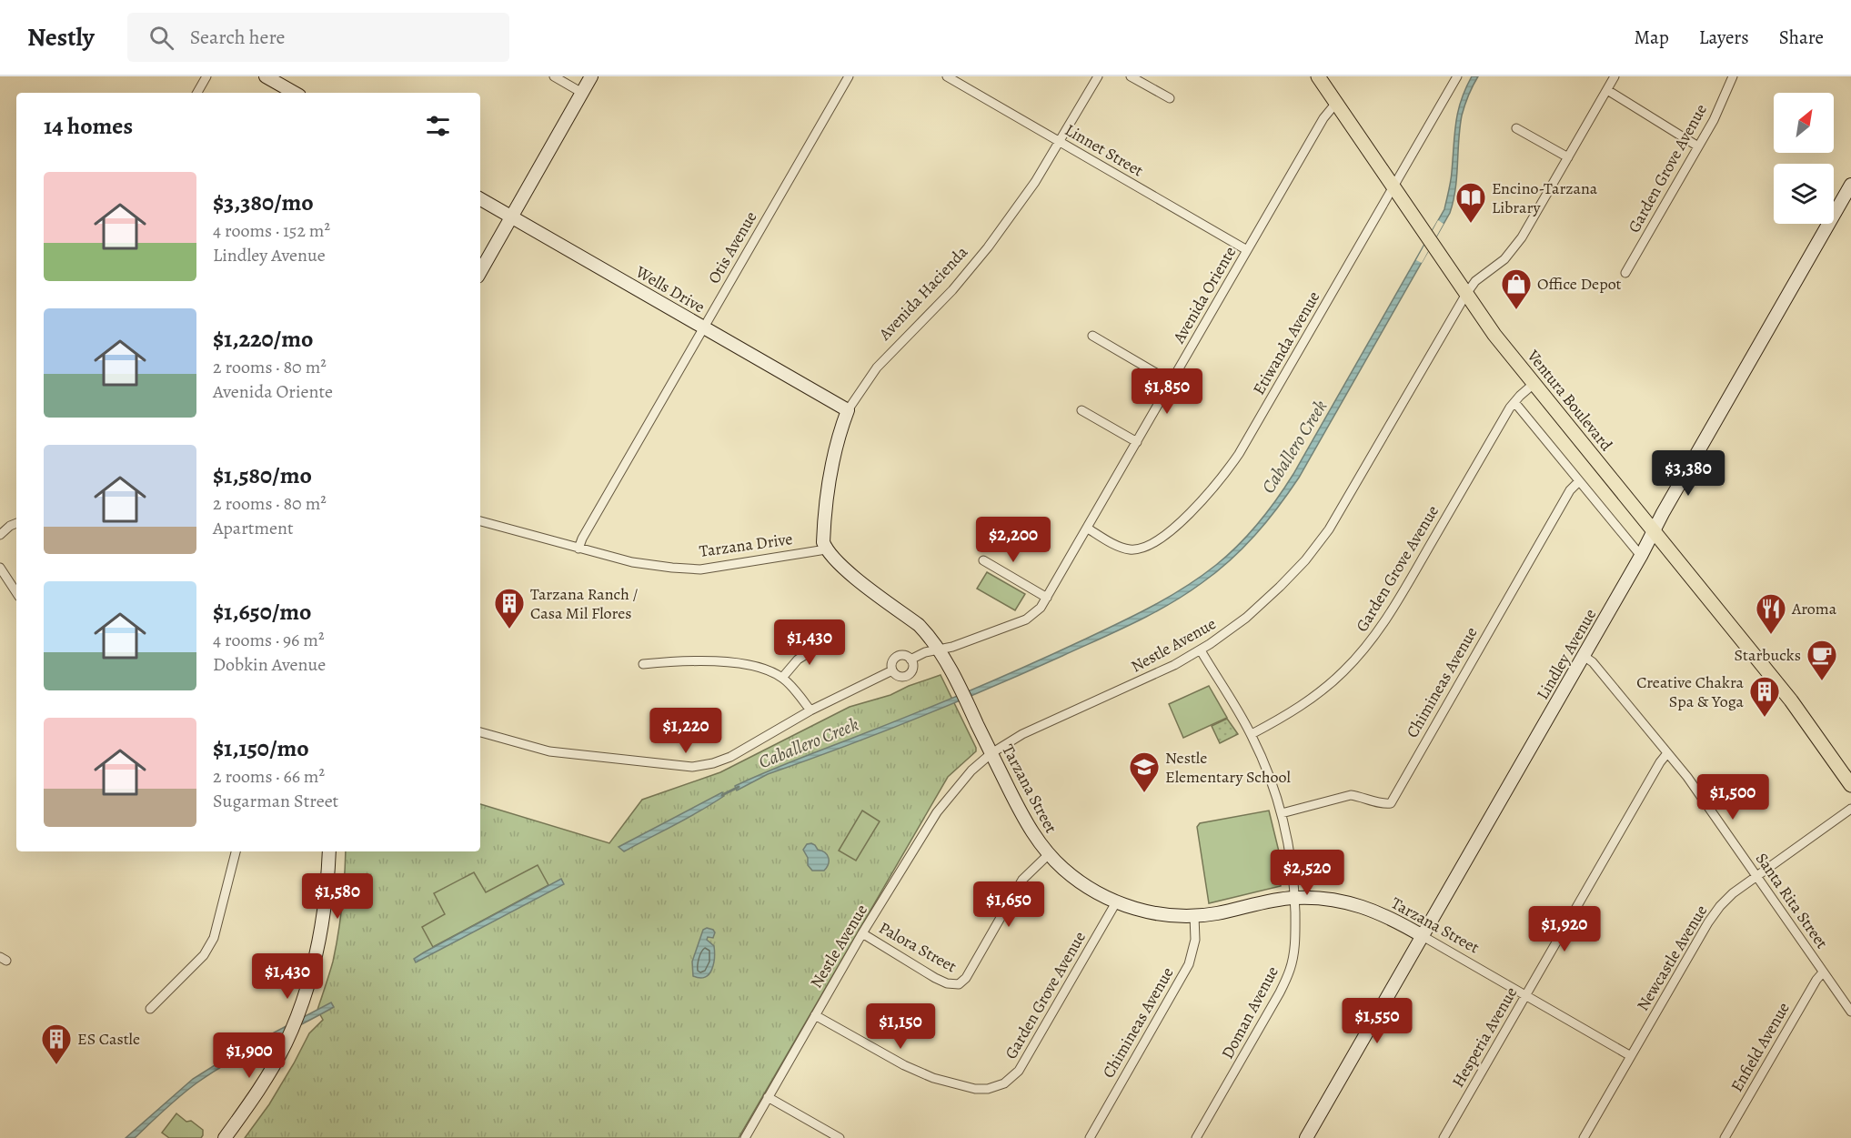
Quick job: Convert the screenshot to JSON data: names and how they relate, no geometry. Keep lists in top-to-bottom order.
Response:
{
  "streets": {
    "main road": ["Ventura Boulevard"],
    "street": [
      "Linnet Street",
      "Garden Grove Avenue",
      "Otis Avenue",
      "Wells Drive",
      "Avenida Hacienda",
      "Avenida Oriente",
      "Etiwanda Avenue",
      "Tarzana Drive",
      "Nestle Avenue",
      "Lindley Avenue",
      "Chimineas Avenue",
      "Tarzana Street",
      "Santa Rita Street",
      "Palora Street",
      "Newcastle Avenue",
      "Doman Avenue",
      "Hesperia Avenue",
      "Enfield Avenue"
    ]
  },
  "crossings": [
    ["Linnet Street", "Avenida Hacienda"],
    ["Linnet Street", "Avenida Oriente"],
    ["Garden Grove Avenue", "Ventura Boulevard"],
    ["Garden Grove Avenue", "Nestle Avenue"],
    ["Garden Grove Avenue", "Tarzana Street"],
    ["Garden Grove Avenue", "Doman Avenue"],
    ["Otis Avenue", "Wells Drive"],
    ["Otis Avenue", "Tarzana Drive"],
    ["Wells Drive", "Avenida Hacienda"],
    ["Avenida Hacienda", "Tarzana Drive"],
    ["Avenida Oriente", "Etiwanda Avenue"],
    ["Avenida Oriente", "Ventura Boulevard"],
    ["Avenida Oriente", "Tarzana Street"],
    ["Etiwanda Avenue", "Ventura Boulevard"],
    ["Ventura Boulevard", "Nestle Avenue"],
    ["Ventura Boulevard", "Lindley Avenue"],
    ["Nestle Avenue", "Tarzana Street"],
    ["Nestle Avenue", "Palora Street"],
    ["Nestle Avenue", "Doman Avenue"],
    ["Lindley Avenue", "Tarzana Street"],
    ["Lindley Avenue", "Santa Rita Street"],
    ["Chimineas Avenue", "Tarzana Street"],
    ["Chimineas Avenue", "Doman Avenue"],
    ["Tarzana Street", "Palora Street"],
    ["Tarzana Street", "Newcastle Avenue"],
    ["Tarzana Street", "Doman Avenue"],
    ["Tarzana Street", "Hesperia Avenue"],
    ["Santa Rita Street", "Newcastle Avenue"],
    ["Santa Rita Street", "Hesperia Avenue"],
    ["Santa Rita Street", "Enfield Avenue"]
  ],
  "water": ["Caballero Creek"],
  "places": {
    "library": ["Encino-Tarzana Library"],
    "shop": ["Office Depot"],
    "building": ["Tarzana Ranch / Casa Mil Flores", "Creative Chakra Spa & Yoga", "ES Castle"],
    "restaurant": ["Aroma"],
    "cafe": ["Starbucks"],
    "school or university": ["Nestle Elementary School"]
  },
  "north": "top right",
  "page": {
    "header": "Nestly",
    "search": "Search here",
    "nav": ["Map", "Layers", "Share"],
    "heading": "14 homes",
    "list": [
      {
        "name": "$3,380/mo",
        "note": "4 rooms · 152 m² · Lindley Avenue"
      },
      {
        "name": "$1,220/mo",
        "note": "2 rooms · 80 m² · Avenida Oriente"
      },
      {
        "name": "$1,580/mo",
        "note": "2 rooms · 80 m² · Apartment"
      },
      {
        "name": "$1,650/mo",
        "note": "4 rooms · 96 m² · Dobkin Avenue"
      },
      {
        "name": "$1,150/mo",
        "note": "2 rooms · 66 m² · Sugarman Street"
      }
    ],
    "price": [
      "$1,850",
      "$3,380",
      "$2,200",
      "$1,430",
      "$1,220",
      "$1,500",
      "$2,520",
      "$1,580",
      "$1,650",
      "$1,920",
      "$1,430",
      "$1,550",
      "$1,150",
      "$1,900"
    ]
  }
}
